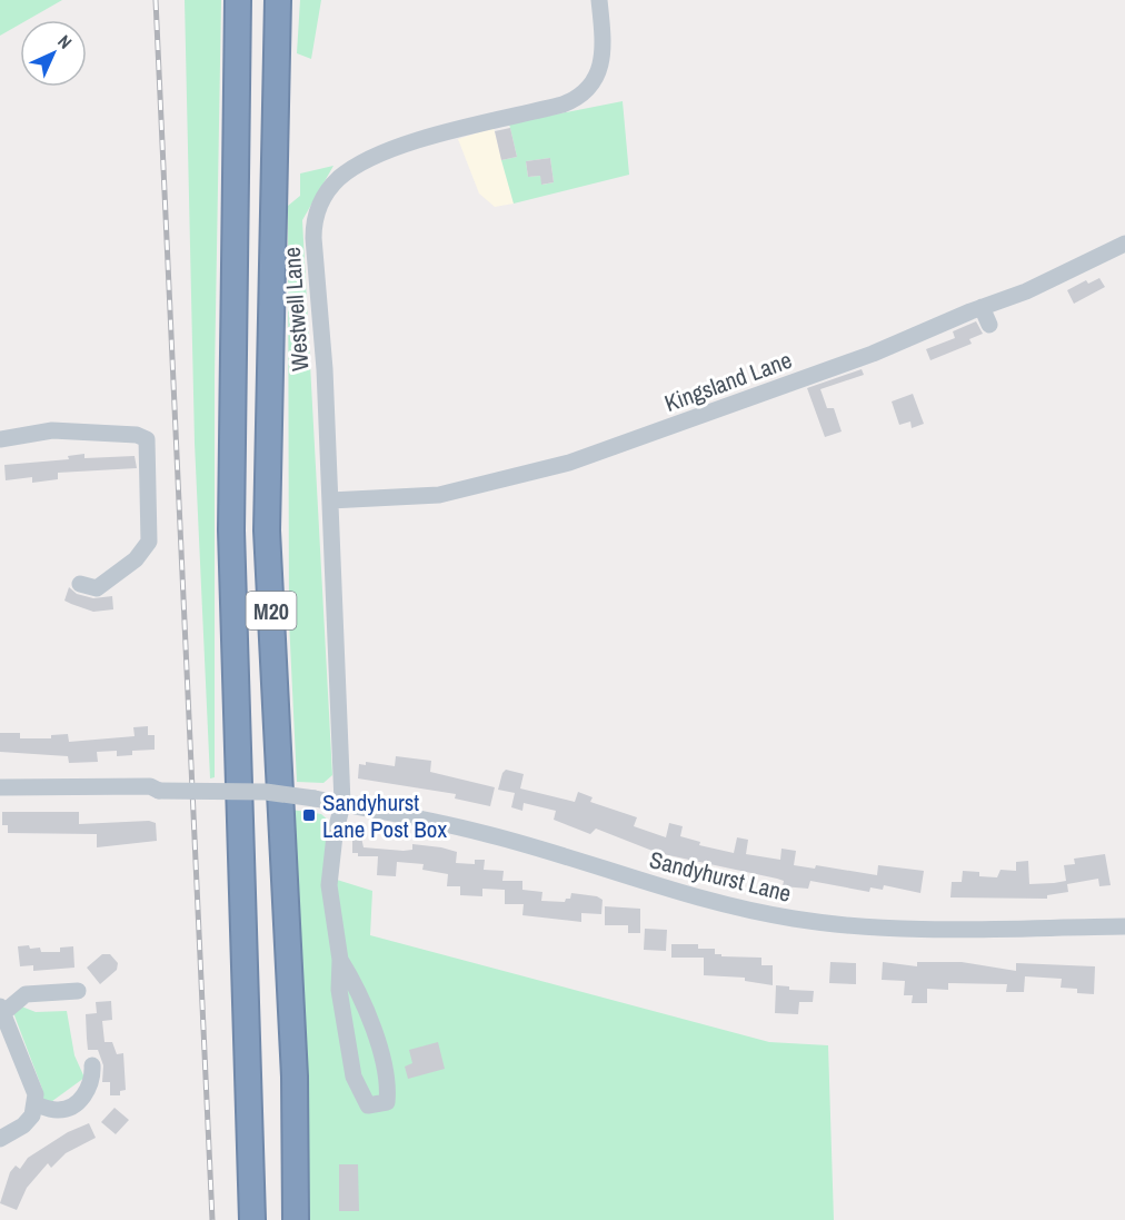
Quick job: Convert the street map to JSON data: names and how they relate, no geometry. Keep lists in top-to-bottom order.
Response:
{
  "streets": {
    "highway": ["M20"],
    "street": ["Westwell Lane", "Kingsland Lane", "Sandyhurst Lane"]
  },
  "crossings": [
    ["Westwell Lane", "Kingsland Lane"],
    ["Westwell Lane", "Sandyhurst Lane"]
  ],
  "places": {
    "transit": ["Sandyhurst Lane Post Box"]
  },
  "north": "top right"
}
